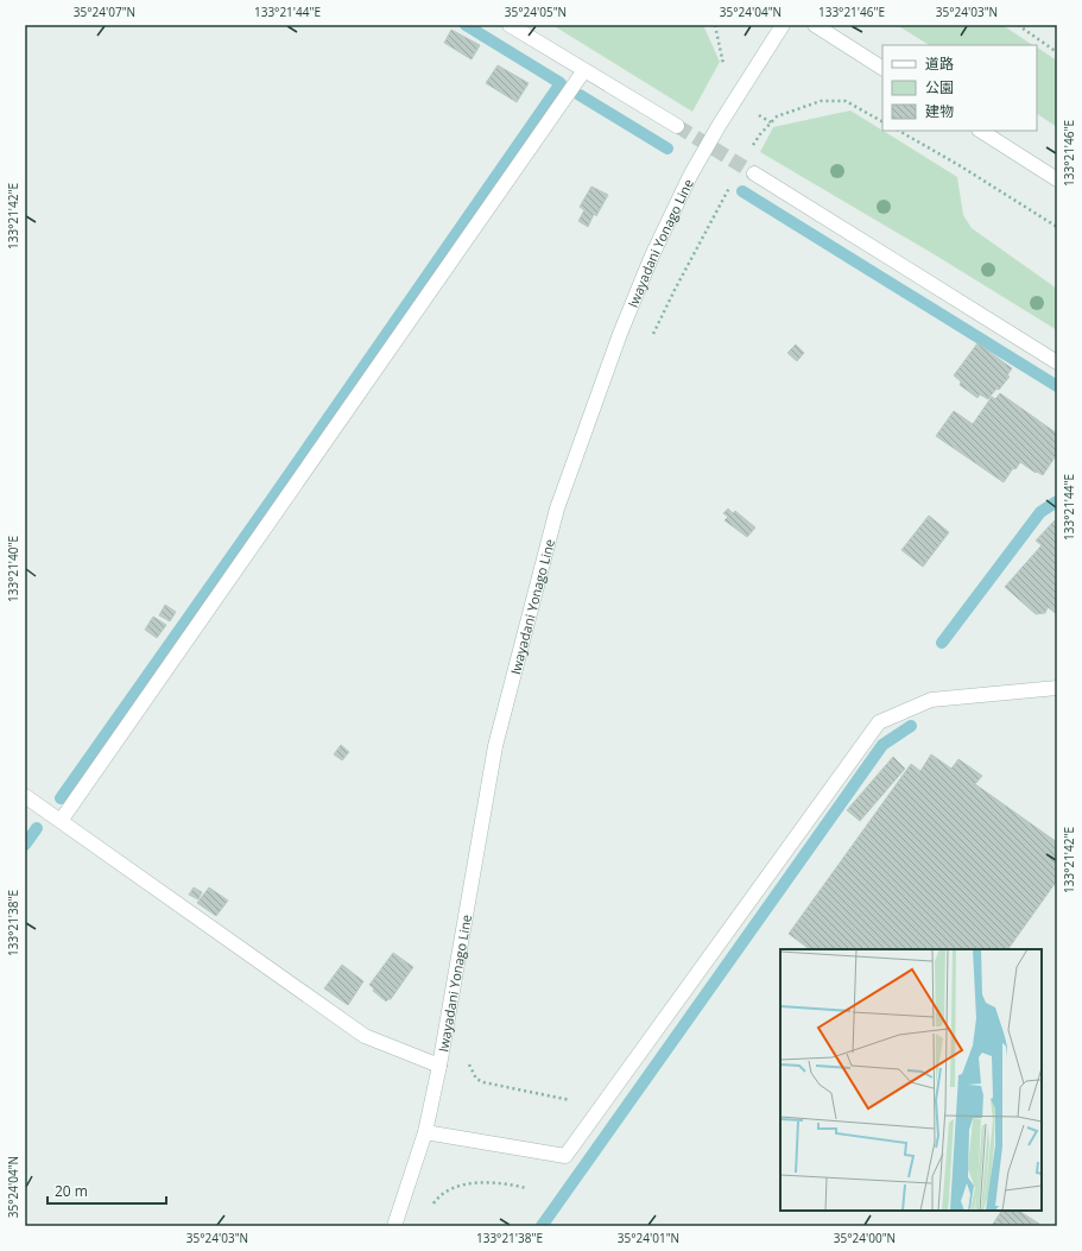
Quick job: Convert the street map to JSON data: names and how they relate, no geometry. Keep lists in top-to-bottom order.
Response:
{
  "streets": {
    "street": ["Iwayadani Yonago Line"]
  },
  "legend": ["道路", "公園", "建物"],
  "scale_bar": "20 m",
  "coordinates": [
    "35°24'07\"N",
    "133°21'44\"E",
    "35°24'05\"N",
    "35°24'04\"N",
    "133°21'46\"E",
    "35°24'03\"N",
    "133°21'42\"E",
    "133°21'40\"E",
    "133°21'38\"E",
    "35°24'01\"N",
    "35°24'00\"N"
  ]
}
